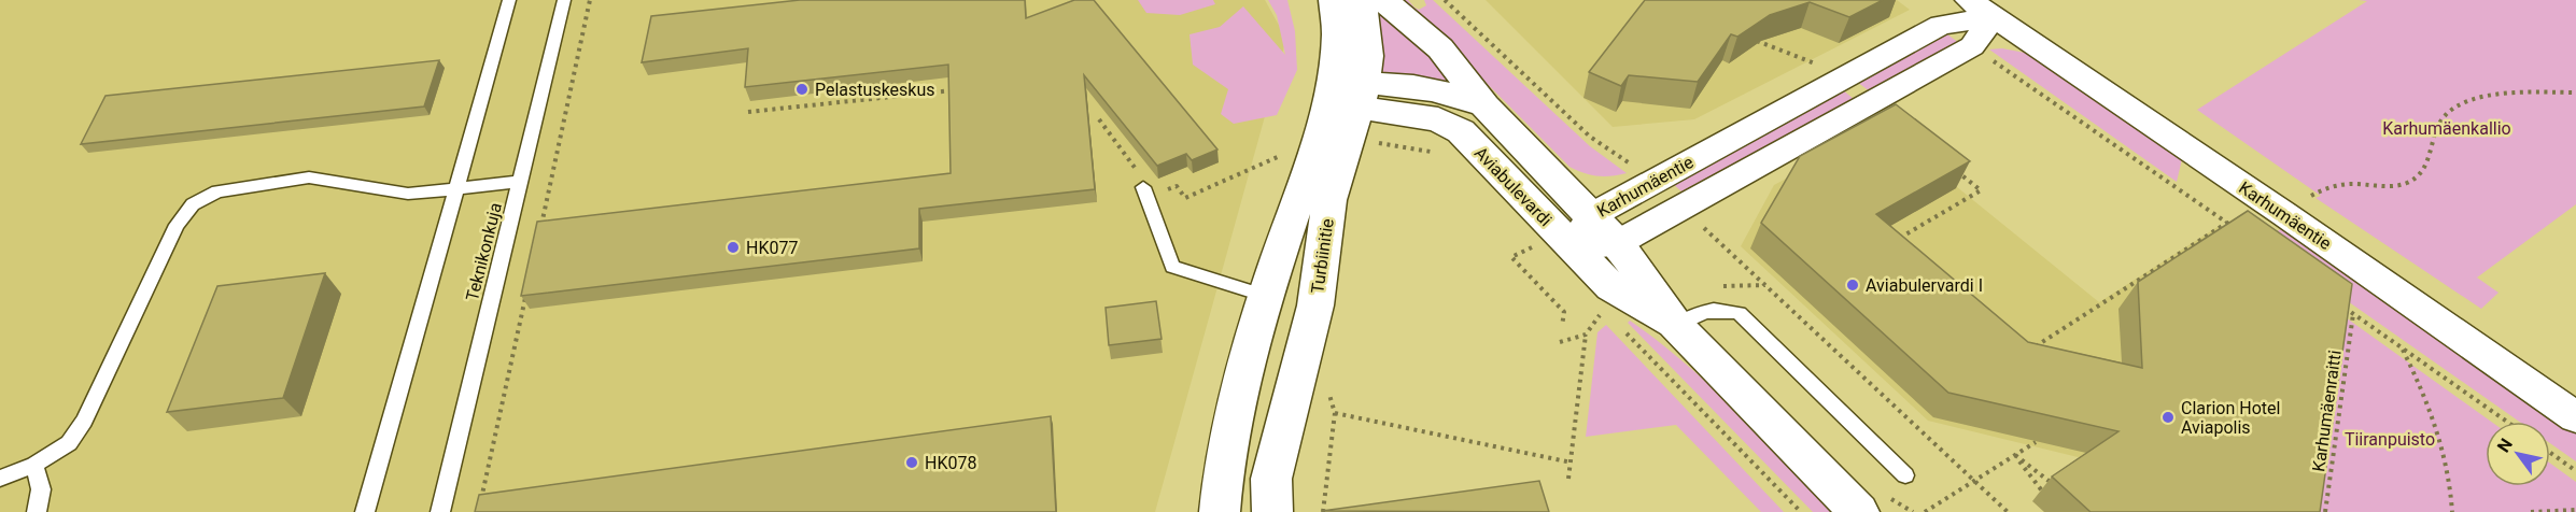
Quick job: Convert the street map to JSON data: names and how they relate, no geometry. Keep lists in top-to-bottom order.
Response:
{
  "streets": {
    "street": ["Aviabulevardi", "Karhumäentie", "Turbiinitie"],
    "lane": ["Teknikonkuja"],
    "path": ["Karhumäenraitti"]
  },
  "crossings": [
    ["Aviabulevardi", "Karhumäentie"],
    ["Aviabulevardi", "Turbiinitie"]
  ],
  "parks": ["Karhumäenkallio", "Tiiranpuisto"],
  "places": [
    "Pelastuskeskus",
    "HK077",
    "Aviabulervardi I",
    "Clarion Hotel Aviapolis",
    "HK078"
  ],
  "north": "top left"
}
